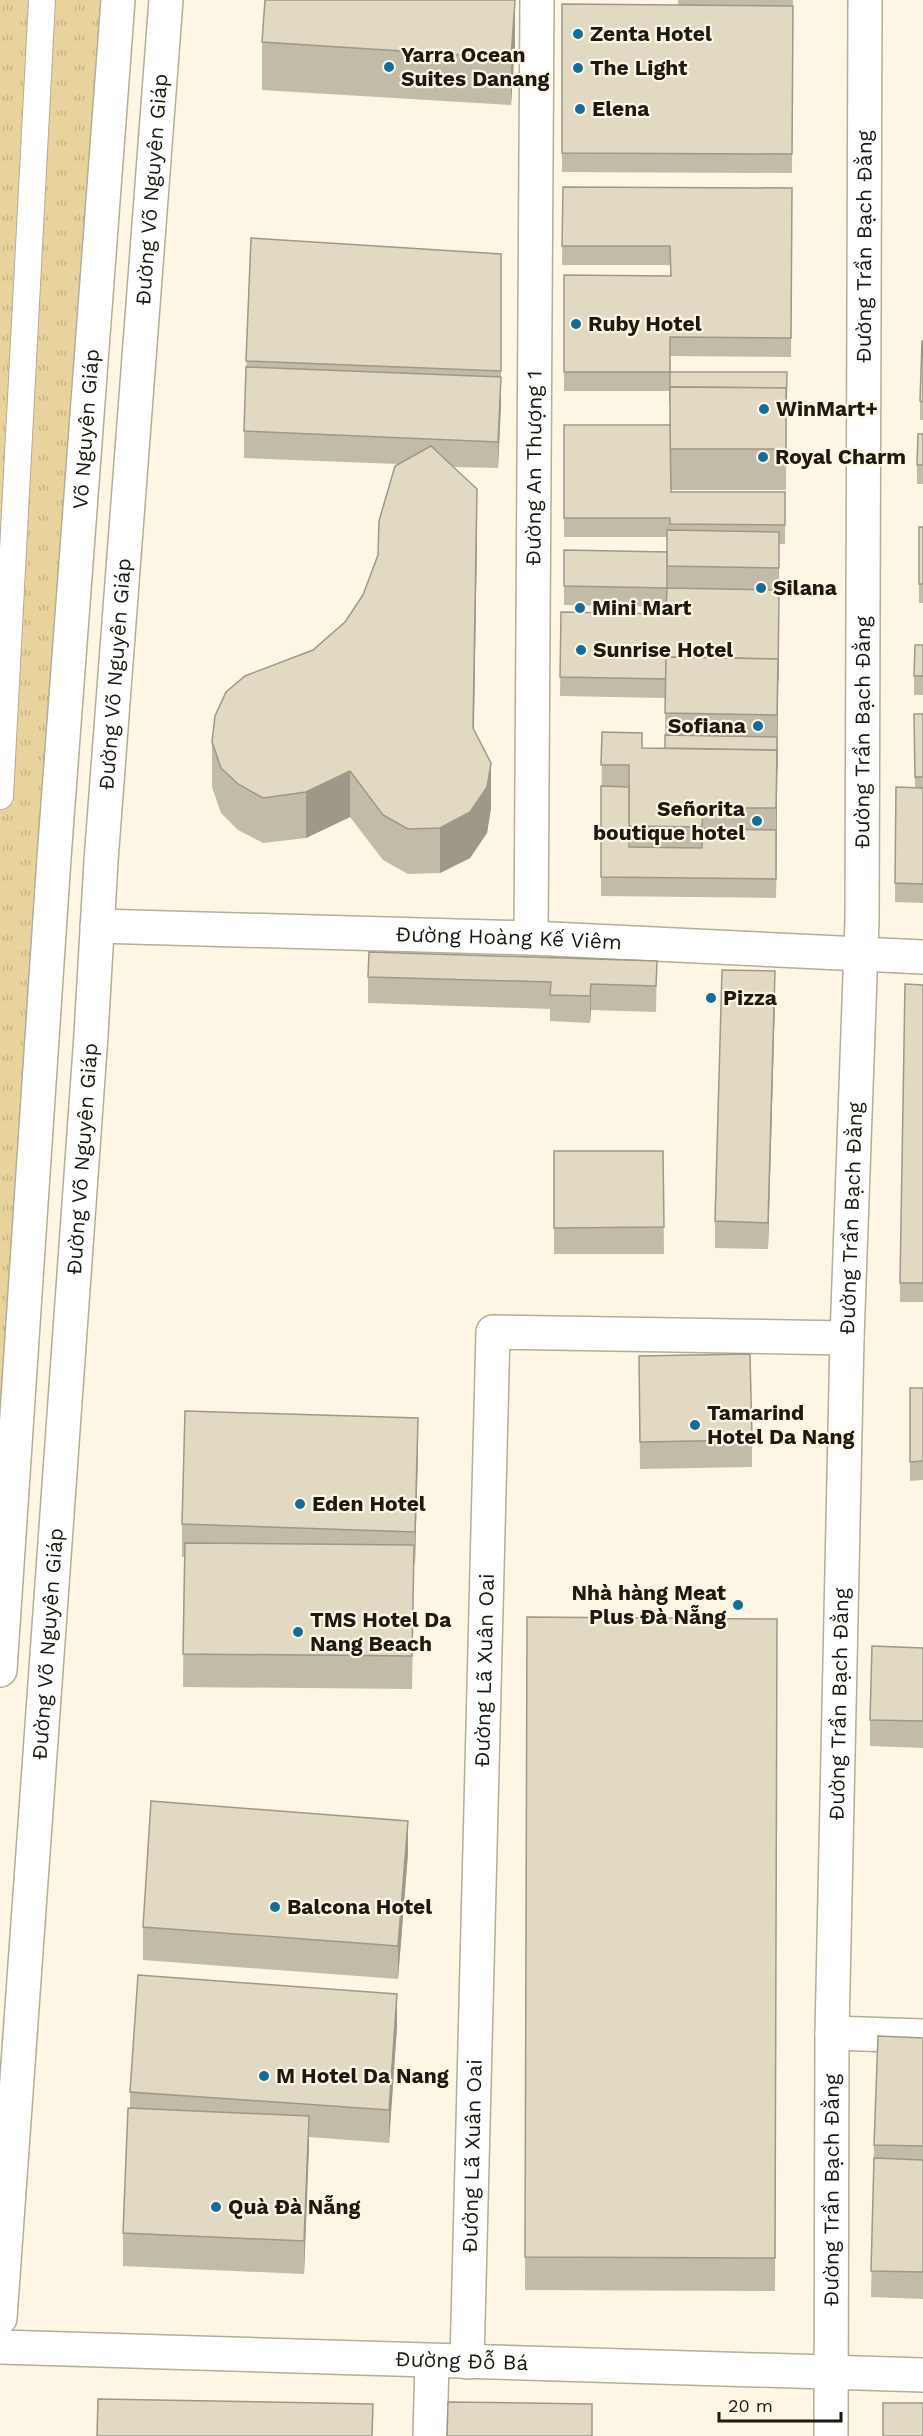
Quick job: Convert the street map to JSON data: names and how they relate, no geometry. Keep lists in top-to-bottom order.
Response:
{
  "streets": {
    "street": [
      "Đường Võ Nguyên Giáp",
      "Đường Trần Bạch Đằng",
      "Võ Nguyên Giáp",
      "Đường An Thượng 1",
      "Đường Hoàng Kế Viêm",
      "Đường Lã Xuân Oai",
      "Đường Đỗ Bá"
    ]
  },
  "crossings": [
    ["Đường Võ Nguyên Giáp", "Đường Hoàng Kế Viêm"],
    ["Đường Trần Bạch Đằng", "Đường Hoàng Kế Viêm"],
    ["Đường Trần Bạch Đằng", "Đường Lã Xuân Oai"],
    ["Đường Trần Bạch Đằng", "Đường Đỗ Bá"],
    ["Võ Nguyên Giáp", "Đường Hoàng Kế Viêm"],
    ["Đường An Thượng 1", "Đường Hoàng Kế Viêm"],
    ["Đường Lã Xuân Oai", "Đường Đỗ Bá"]
  ],
  "places": [
    "Zenta Hotel",
    "Yarra Ocean Suites Danang",
    "The Light",
    "Elena",
    "Ruby Hotel",
    "WinMart+",
    "Royal Charm",
    "Silana",
    "Mini Mart",
    "Sunrise Hotel",
    "Sofiana",
    "Señorita boutique hotel",
    "Pizza",
    "Tamarind Hotel Da Nang",
    "Eden Hotel",
    "Nhà hàng Meat Plus Đà Nẵng",
    "TMS Hotel Da Nang Beach",
    "Balcona Hotel",
    "M Hotel Da Nang",
    "Quà Đà Nẵng"
  ],
  "scale_bar": "20 m"
}
